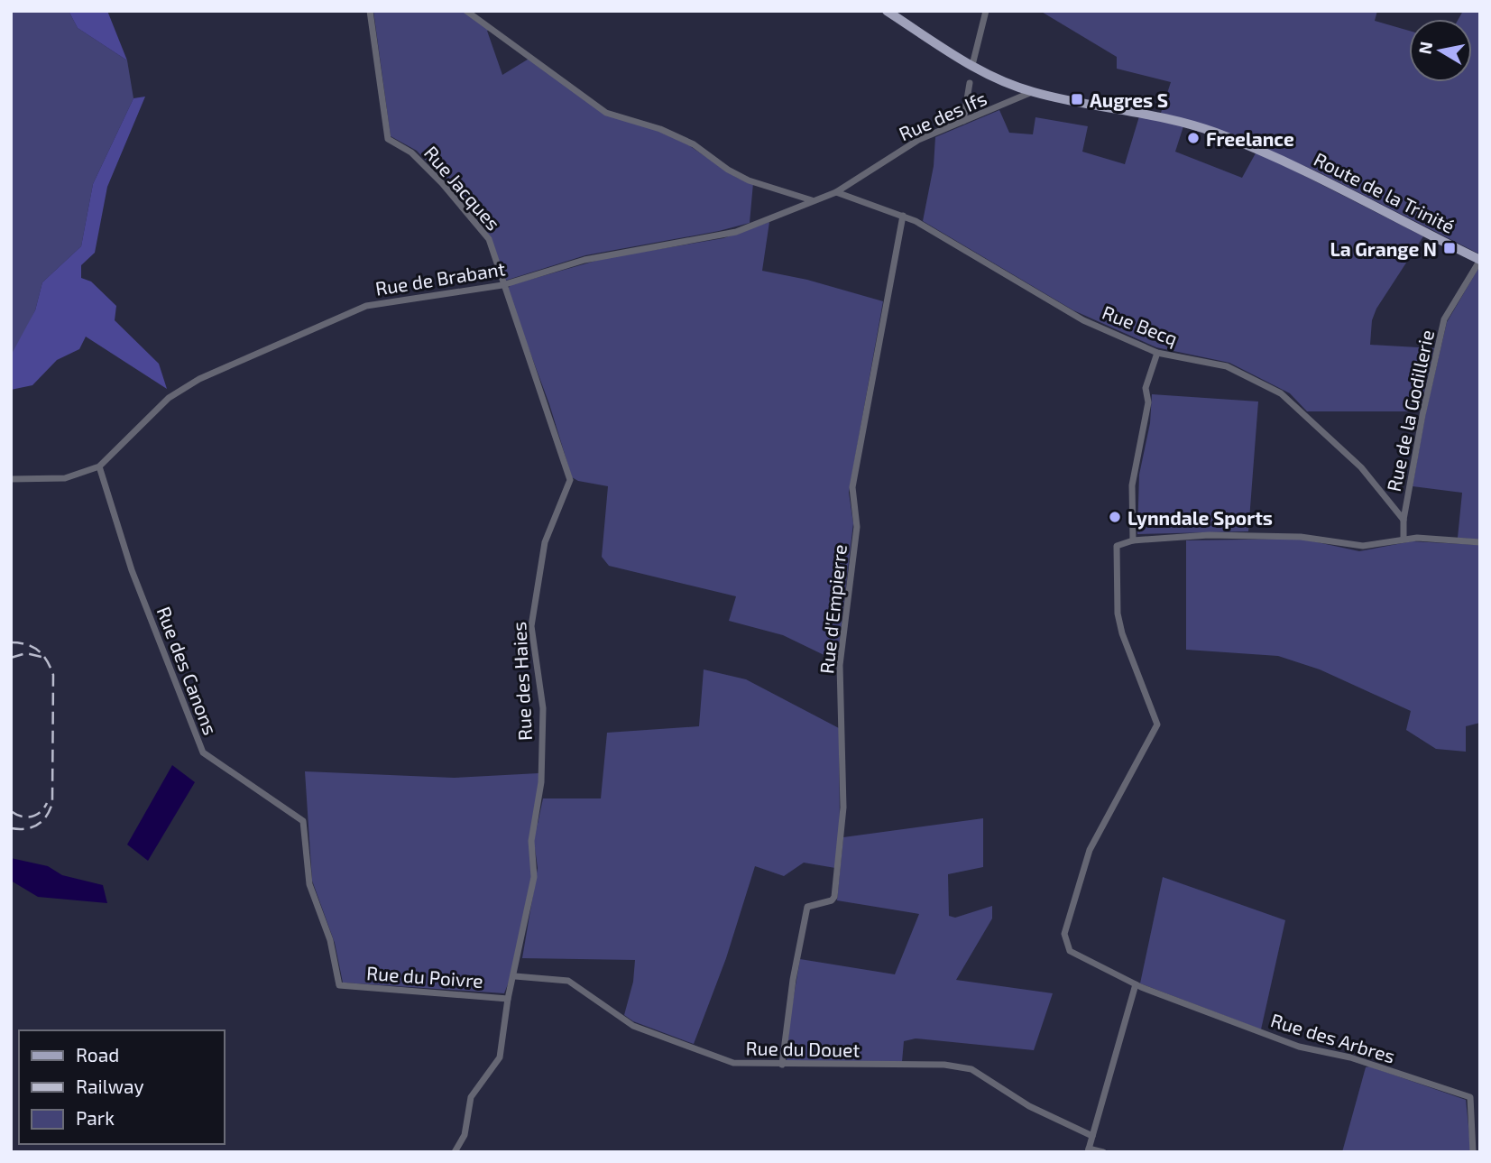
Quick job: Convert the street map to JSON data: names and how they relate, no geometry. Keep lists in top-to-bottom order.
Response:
{
  "streets": {
    "main road": ["Route de la Trinité"],
    "street": [
      "Rue des Ifs",
      "Rue Jacques",
      "Rue de Brabant",
      "Rue Becq",
      "Rue de la Godillerie",
      "Rue d'Empierre",
      "Rue des Canons",
      "Rue des Haies",
      "Rue du Poivre",
      "Rue des Arbres",
      "Rue du Douet"
    ]
  },
  "crossings": [
    ["Rue des Ifs", "Route de la Trinité"],
    ["Rue des Ifs", "Rue de Brabant"],
    ["Rue des Ifs", "Rue Becq"],
    ["Rue Jacques", "Rue de Brabant"],
    ["Rue Jacques", "Rue des Haies"],
    ["Route de la Trinité", "Rue de la Godillerie"],
    ["Rue de Brabant", "Rue Becq"],
    ["Rue de Brabant", "Rue des Canons"],
    ["Rue de Brabant", "Rue des Haies"],
    ["Rue Becq", "Rue de la Godillerie"],
    ["Rue Becq", "Rue d'Empierre"],
    ["Rue d'Empierre", "Rue du Douet"],
    ["Rue des Canons", "Rue du Poivre"],
    ["Rue des Haies", "Rue du Poivre"],
    ["Rue des Haies", "Rue du Douet"]
  ],
  "places": {
    "transit": ["Augres S", "La Grange N"],
    "other": ["Freelance", "Lynndale Sports"]
  },
  "legend": ["Road", "Railway", "Park"],
  "north": "left"
}
